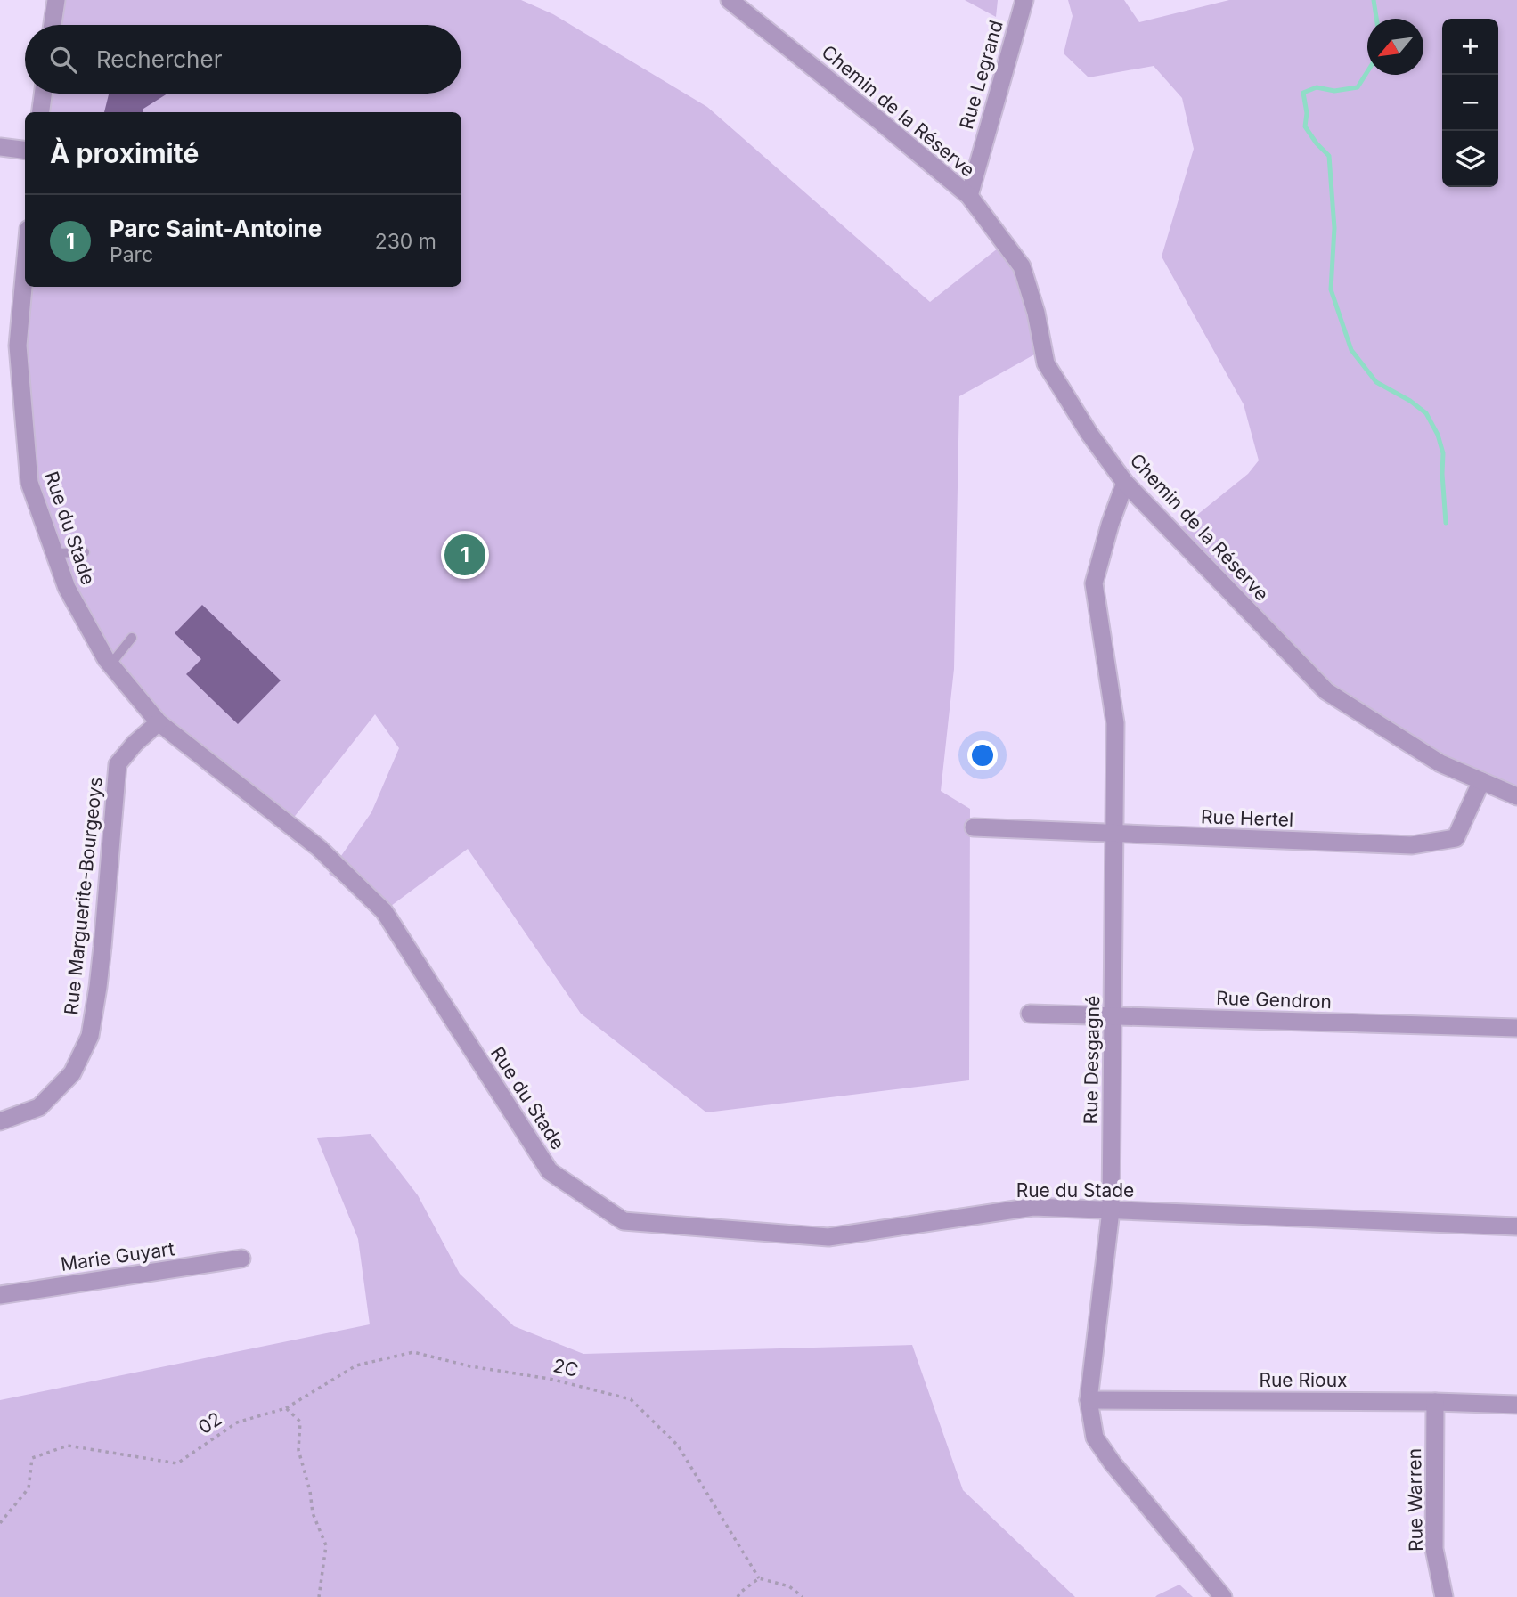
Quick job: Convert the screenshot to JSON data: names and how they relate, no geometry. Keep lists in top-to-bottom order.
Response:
{
  "streets": {
    "street": [
      "Rue Legrand",
      "Chemin de la Réserve",
      "Rue du Stade",
      "Rue Hertel",
      "Rue Marguerite-Bourgeoys",
      "Rue Gendron",
      "Rue Desgagné",
      "Marie Guyart",
      "Rue Rioux",
      "Rue Warren"
    ],
    "path": ["2C", "02"]
  },
  "crossings": [
    ["Rue Legrand", "Chemin de la Réserve"],
    ["Chemin de la Réserve", "Rue Hertel"],
    ["Chemin de la Réserve", "Rue Desgagné"],
    ["Rue du Stade", "Rue Marguerite-Bourgeoys"],
    ["Rue du Stade", "Rue Desgagné"],
    ["Rue Hertel", "Rue Desgagné"],
    ["Rue Gendron", "Rue Desgagné"],
    ["Rue Desgagné", "Rue Rioux"],
    ["2C", "02"],
    ["Rue Rioux", "Rue Warren"]
  ],
  "north": "bottom left",
  "page": {
    "map_buttons": ["+", "−"],
    "search": "Rechercher",
    "heading": "À proximité",
    "list": [
      {
        "mark": "1",
        "name": "Parc Saint-Antoine",
        "note": "Parc",
        "value": "230 m"
      }
    ],
    "pins": "1"
  }
}
